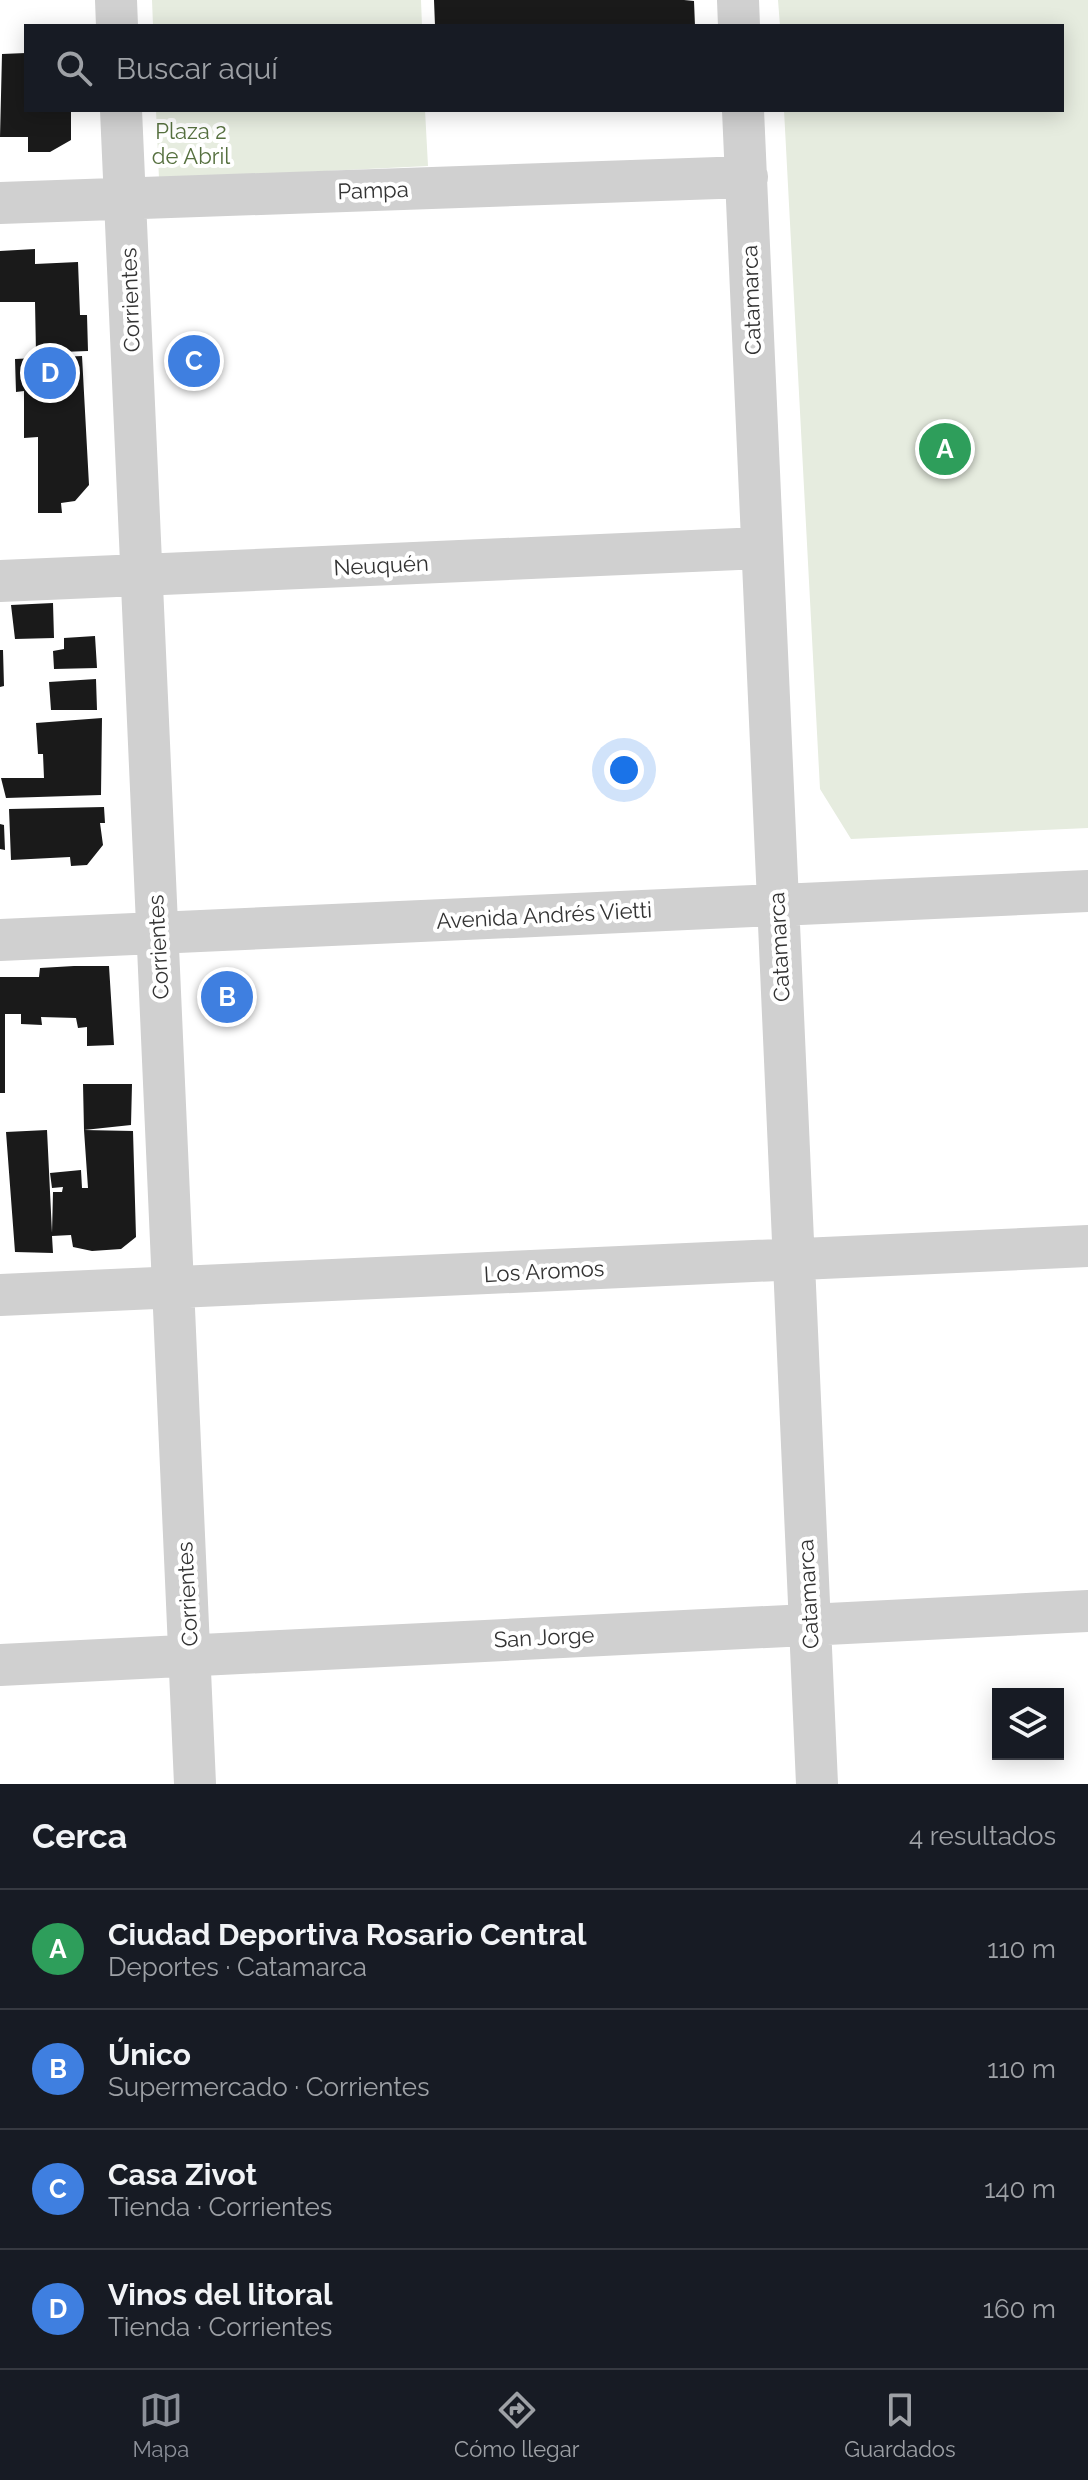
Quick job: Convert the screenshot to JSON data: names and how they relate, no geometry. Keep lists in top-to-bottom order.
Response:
{
  "streets": {
    "street": [
      "Pampa",
      "Corrientes",
      "Catamarca",
      "Neuquén",
      "Avenida Andrés Vietti",
      "Los Aromos",
      "San Jorge"
    ]
  },
  "crossings": [
    ["Pampa", "Corrientes"],
    ["Pampa", "Catamarca"],
    ["Corrientes", "Neuquén"],
    ["Corrientes", "Avenida Andrés Vietti"],
    ["Corrientes", "Los Aromos"],
    ["Corrientes", "San Jorge"],
    ["Catamarca", "Neuquén"],
    ["Catamarca", "Avenida Andrés Vietti"],
    ["Catamarca", "Los Aromos"],
    ["Catamarca", "San Jorge"]
  ],
  "parks": ["Plaza 2 de Abril"],
  "page": {
    "search": "Buscar aquí",
    "pins": [
      "C",
      "D",
      "A",
      "B"
    ],
    "heading": ["Cerca", "4 resultados"],
    "list": [
      {
        "mark": "A",
        "name": "Ciudad Deportiva Rosario Central",
        "note": "Deportes · Catamarca",
        "value": "110 m"
      },
      {
        "mark": "B",
        "name": "Único",
        "note": "Supermercado · Corrientes",
        "value": "110 m"
      },
      {
        "mark": "C",
        "name": "Casa Zivot",
        "note": "Tienda · Corrientes",
        "value": "140 m"
      },
      {
        "mark": "D",
        "name": "Vinos del litoral",
        "note": "Tienda · Corrientes",
        "value": "160 m"
      }
    ],
    "nav": ["Mapa", "Cómo llegar", "Guardados"]
  }
}
